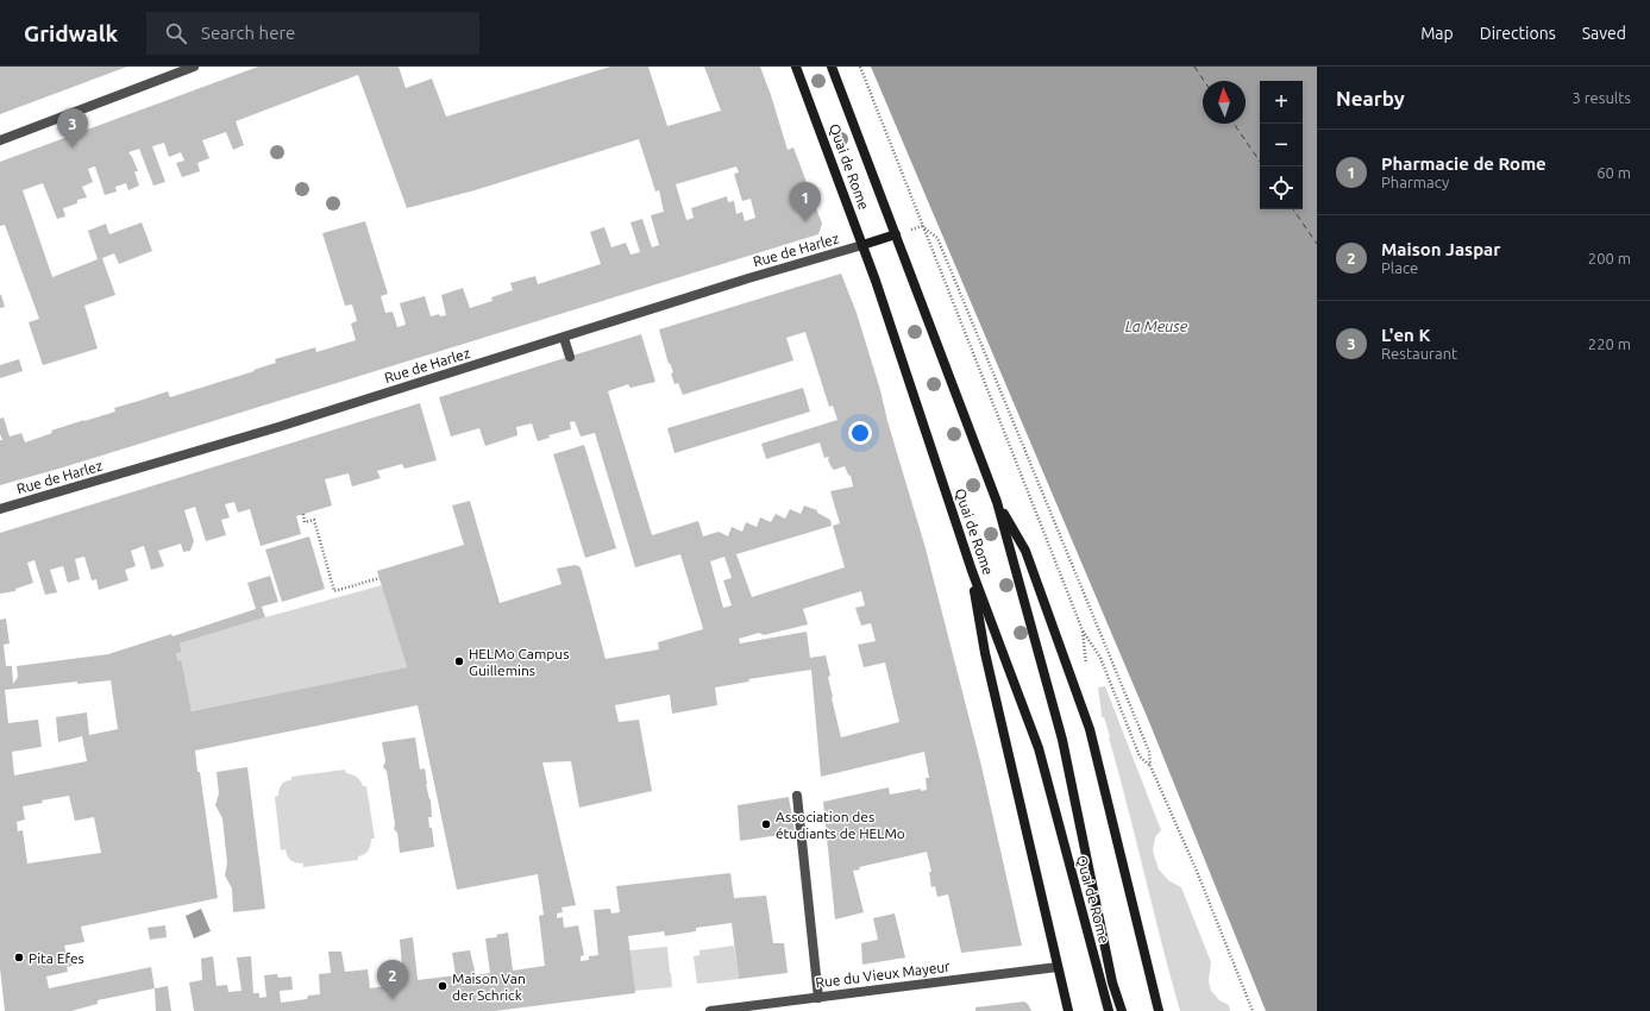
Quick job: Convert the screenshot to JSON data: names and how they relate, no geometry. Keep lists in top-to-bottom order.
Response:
{
  "streets": {
    "main road": ["Quai de Rome"],
    "street": ["Rue de Harlez", "Rue du Vieux Mayeur"]
  },
  "crossings": [
    ["Quai de Rome", "Rue de Harlez"]
  ],
  "water": ["La Meuse"],
  "places": [
    "HELMo Campus Guillemins",
    "Association des étudiants de HELMo",
    "Pita Efes",
    "Maison Van der Schrick"
  ],
  "north": "top",
  "page": {
    "header": "Gridwalk",
    "search": "Search here",
    "nav": ["Map", "Directions", "Saved"],
    "heading": ["Nearby", "3 results"],
    "map_buttons": ["+", "−"],
    "pins": ["3", "1", "2"],
    "list": [
      {
        "mark": "1",
        "name": "Pharmacie de Rome",
        "note": "Pharmacy",
        "value": "60 m"
      },
      {
        "mark": "2",
        "name": "Maison Jaspar",
        "note": "Place",
        "value": "200 m"
      },
      {
        "mark": "3",
        "name": "L'en K",
        "note": "Restaurant",
        "value": "220 m"
      }
    ]
  }
}
